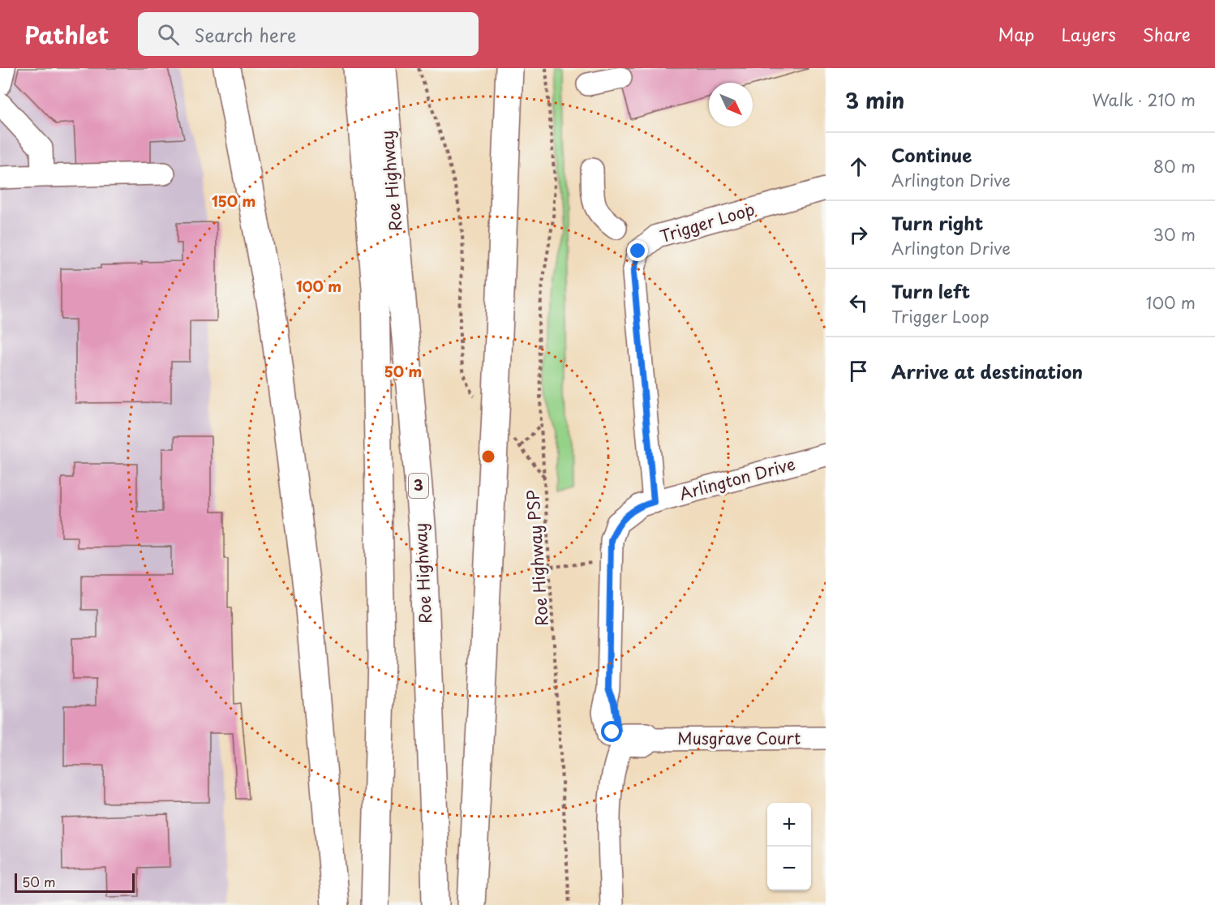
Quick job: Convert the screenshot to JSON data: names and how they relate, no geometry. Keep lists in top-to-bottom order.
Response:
{
  "streets": {
    "highway": ["Roe Highway", "3"],
    "street": ["Trigger Loop", "Arlington Drive", "Musgrave Court"],
    "path": ["Roe Highway PSP"]
  },
  "crossings": [
    ["Trigger Loop", "Arlington Drive"],
    ["Arlington Drive", "Musgrave Court"]
  ],
  "scale_bar": "50 m",
  "north": "bottom right",
  "page": {
    "header": "Pathlet",
    "search": "Search here",
    "nav": ["Map", "Layers", "Share"],
    "heading": ["3 min", "Walk · 210 m"],
    "list": [
      ["Continue", "Arlington Drive", "80 m"],
      ["Turn right", "Arlington Drive", "30 m"],
      ["Turn left", "Trigger Loop", "100 m"],
      "Arrive at destination"
    ],
    "map_buttons": ["+", "−"],
    "scale": "50 m"
  },
  "rings": ["150 m", "100 m", "50 m"]
}
